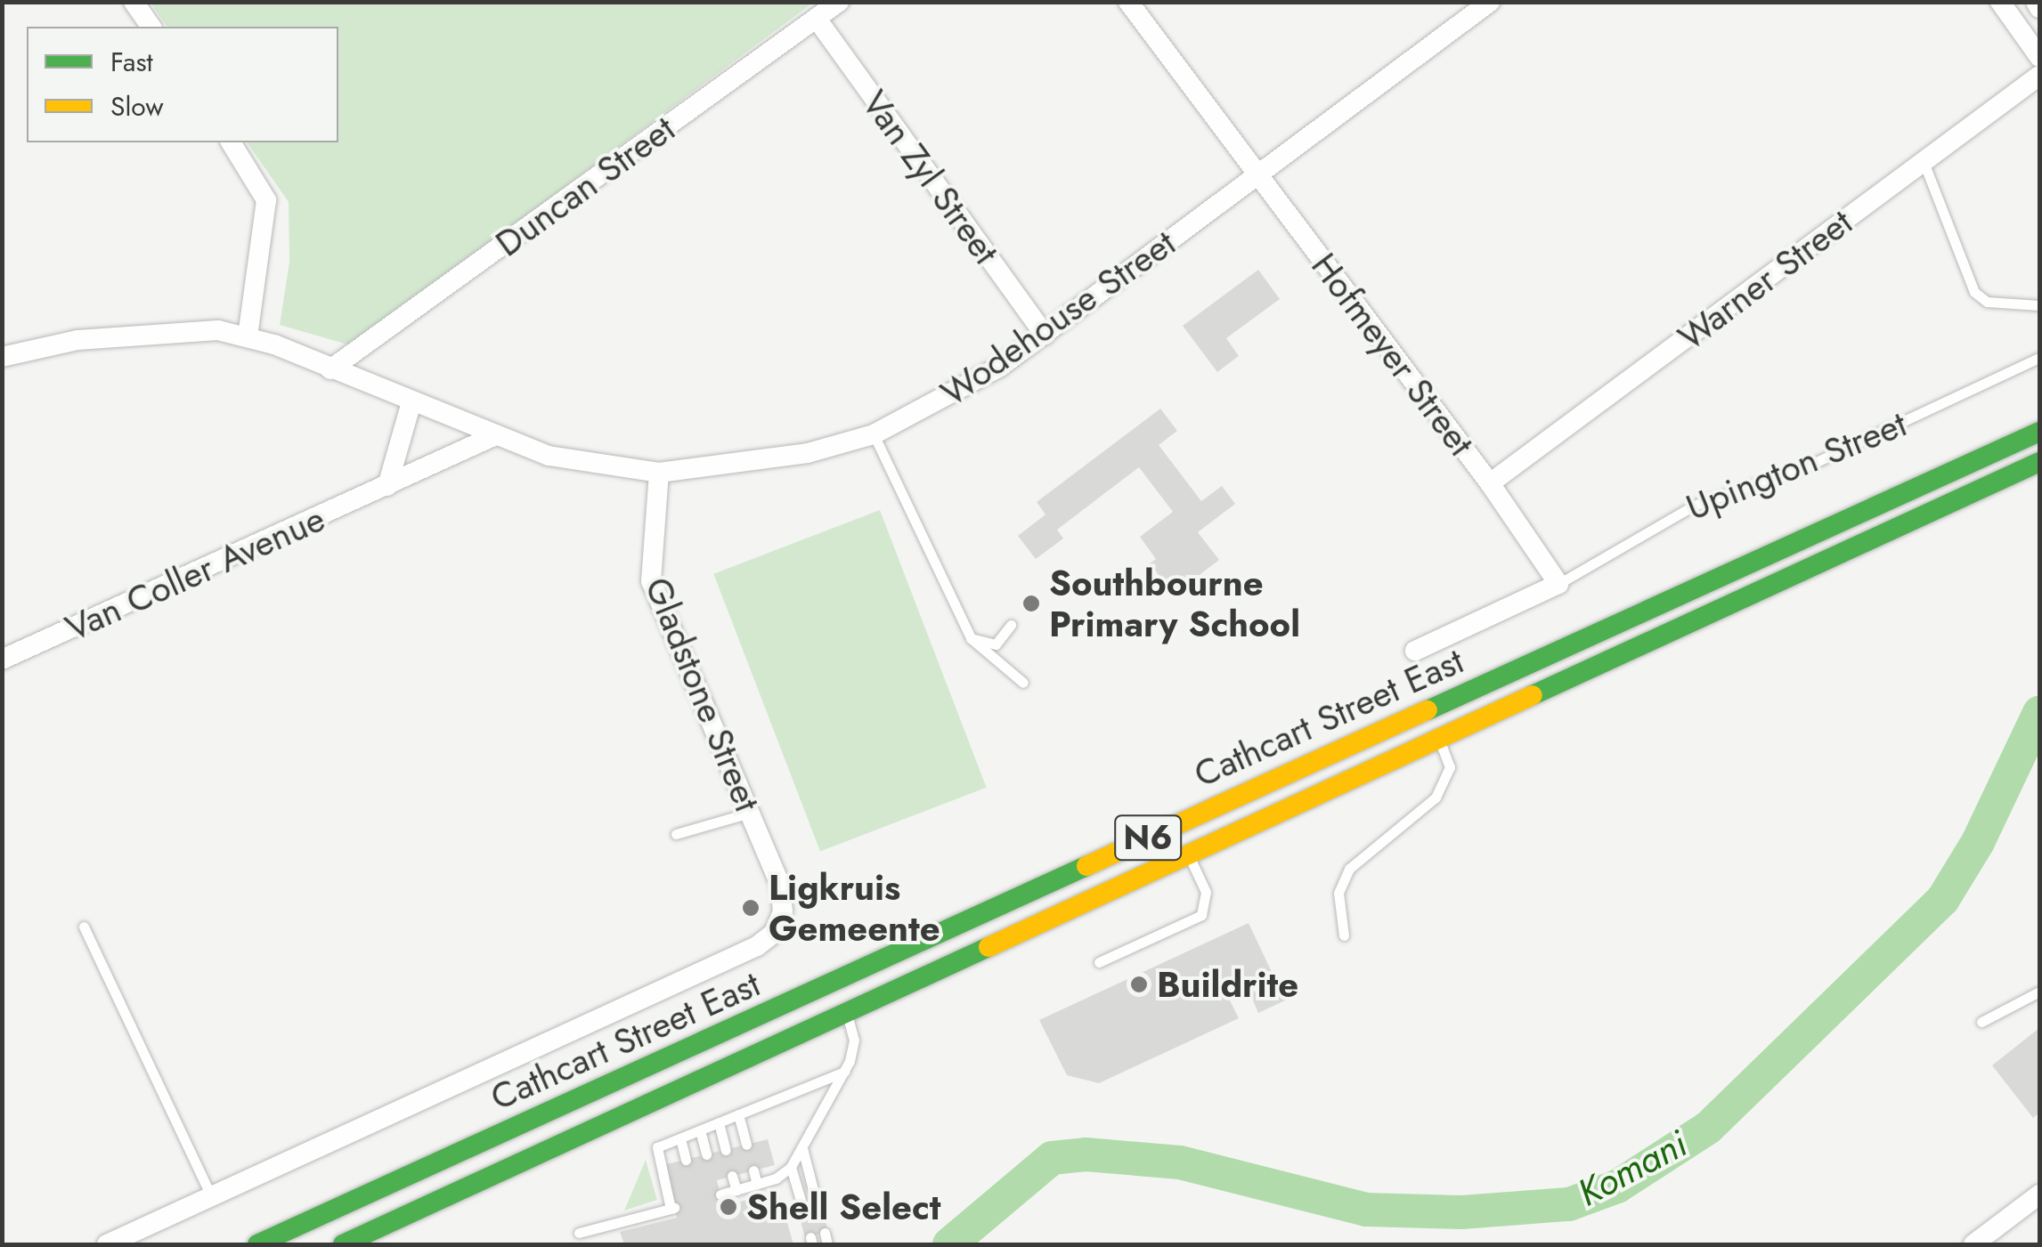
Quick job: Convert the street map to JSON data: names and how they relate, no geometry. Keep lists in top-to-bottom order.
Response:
{
  "streets": {
    "highway": ["Cathcart Street East", "N6"],
    "street": [
      "Van Zyl Street",
      "Duncan Street",
      "Warner Street",
      "Wodehouse Street",
      "Hofmeyer Street",
      "Van Coller Avenue",
      "Gladstone Street"
    ],
    "lane": ["Upington Street"]
  },
  "crossings": [
    ["Van Zyl Street", "Duncan Street"],
    ["Van Zyl Street", "Wodehouse Street"],
    ["Duncan Street", "Wodehouse Street"],
    ["Warner Street", "Hofmeyer Street"],
    ["Wodehouse Street", "Hofmeyer Street"],
    ["Wodehouse Street", "Van Coller Avenue"],
    ["Wodehouse Street", "Gladstone Street"],
    ["Hofmeyer Street", "Upington Street"]
  ],
  "water": ["Komani"],
  "places": [
    "Southbourne Primary School",
    "Ligkruis Gemeente",
    "Buildrite",
    "Shell Select"
  ],
  "legend": ["Fast", "Slow"]
}
